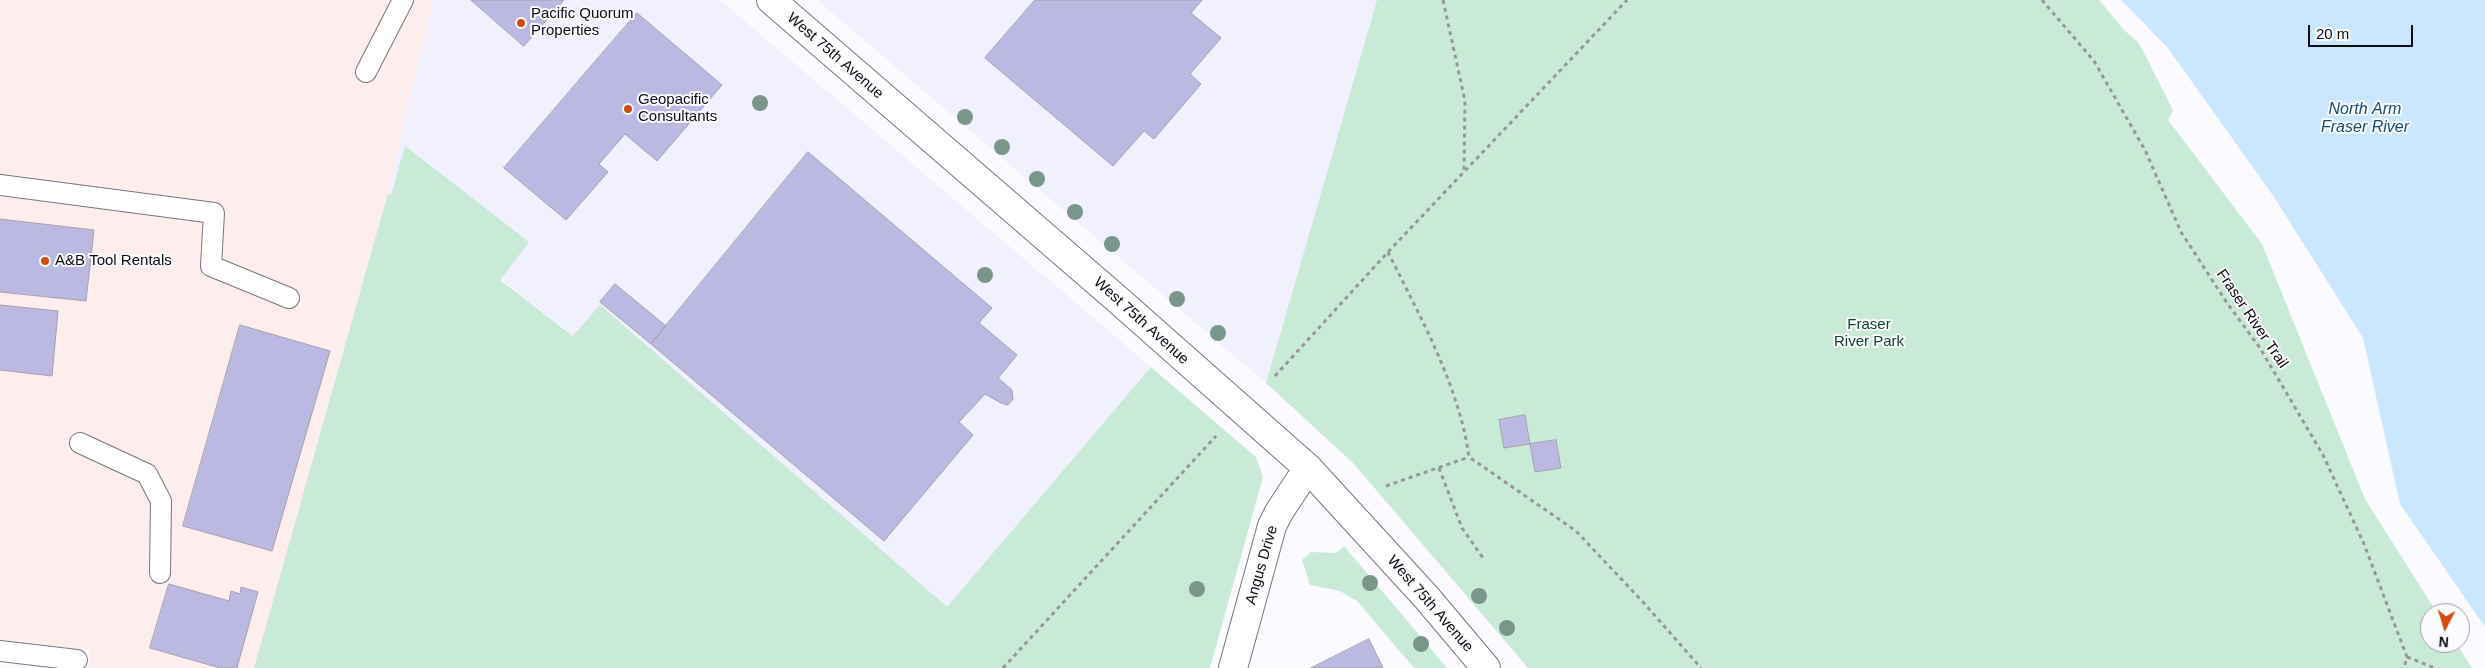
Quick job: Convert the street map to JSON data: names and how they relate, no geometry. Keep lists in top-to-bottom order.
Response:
{
  "streets": {
    "street": ["West 75th Avenue", "Angus Drive"],
    "path": ["Fraser River Trail"]
  },
  "crossings": [
    ["West 75th Avenue", "Angus Drive"]
  ],
  "water": ["North Arm Fraser River"],
  "parks": ["Fraser River Park"],
  "places": ["Pacific Quorum Properties", "Geopacific Consultants", "A&B Tool Rentals"],
  "scale_bar": "20 m",
  "north": "bottom"
}
